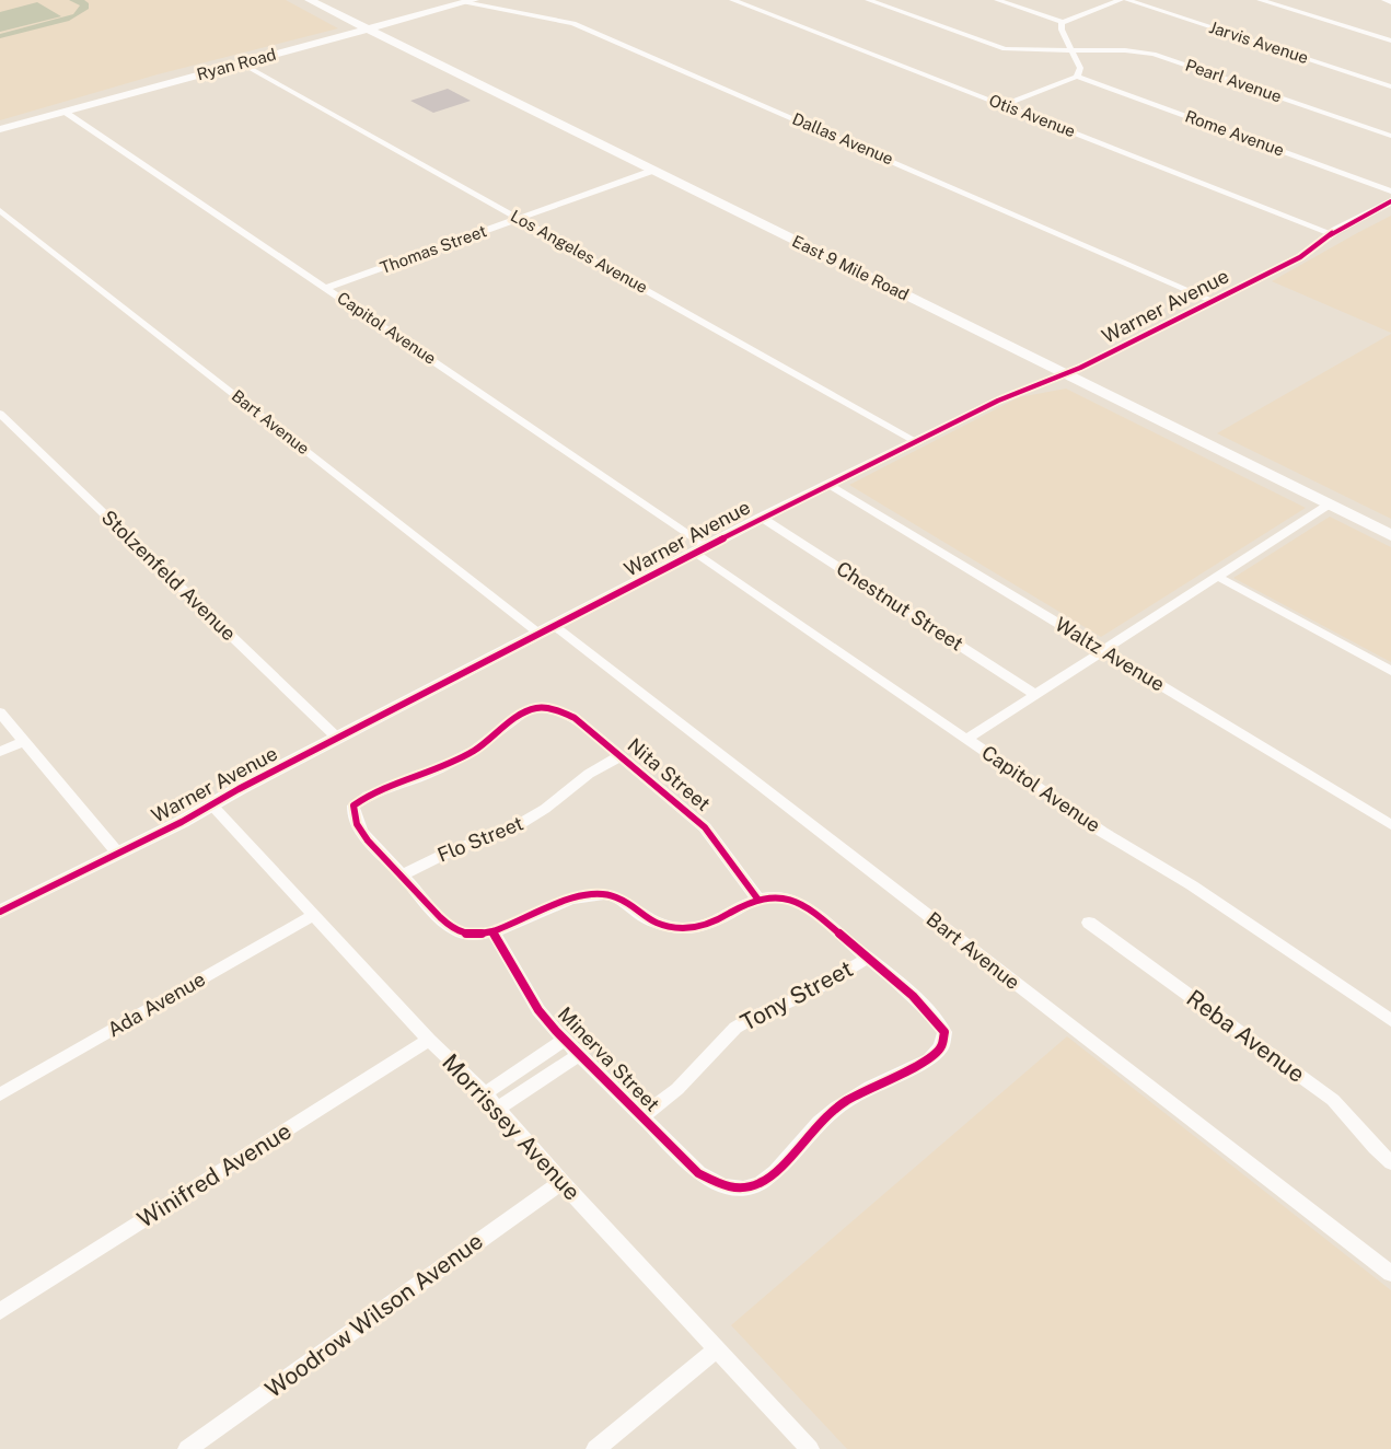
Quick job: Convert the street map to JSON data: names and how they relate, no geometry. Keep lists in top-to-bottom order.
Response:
{
  "streets": {
    "main road": ["Ryan Road", "East 9 Mile Road"],
    "street": [
      "Jarvis Avenue",
      "Pearl Avenue",
      "Otis Avenue",
      "Rome Avenue",
      "Dallas Avenue",
      "Thomas Street",
      "Los Angeles Avenue",
      "Warner Avenue",
      "Capitol Avenue",
      "Bart Avenue",
      "Stolzenfeld Avenue",
      "Chestnut Street",
      "Waltz Avenue",
      "Nita Street",
      "Flo Street",
      "Tony Street",
      "Ada Avenue",
      "Reba Avenue",
      "Minerva Street",
      "Morrissey Avenue",
      "Winifred Avenue",
      "Woodrow Wilson Avenue"
    ]
  },
  "crossings": [
    ["Ryan Road", "Dallas Avenue"],
    ["Ryan Road", "Los Angeles Avenue"],
    ["Ryan Road", "East 9 Mile Road"],
    ["Ryan Road", "Capitol Avenue"],
    ["Otis Avenue", "Warner Avenue"],
    ["Dallas Avenue", "Warner Avenue"],
    ["Thomas Street", "Los Angeles Avenue"],
    ["Thomas Street", "East 9 Mile Road"],
    ["Thomas Street", "Capitol Avenue"],
    ["Los Angeles Avenue", "Warner Avenue"],
    ["East 9 Mile Road", "Warner Avenue"],
    ["Warner Avenue", "Capitol Avenue"],
    ["Warner Avenue", "Bart Avenue"],
    ["Warner Avenue", "Stolzenfeld Avenue"],
    ["Warner Avenue", "Chestnut Street"],
    ["Warner Avenue", "Waltz Avenue"],
    ["Warner Avenue", "Morrissey Avenue"],
    ["Nita Street", "Flo Street"],
    ["Tony Street", "Minerva Street"],
    ["Ada Avenue", "Morrissey Avenue"],
    ["Minerva Street", "Morrissey Avenue"],
    ["Morrissey Avenue", "Winifred Avenue"],
    ["Morrissey Avenue", "Woodrow Wilson Avenue"]
  ]
}
